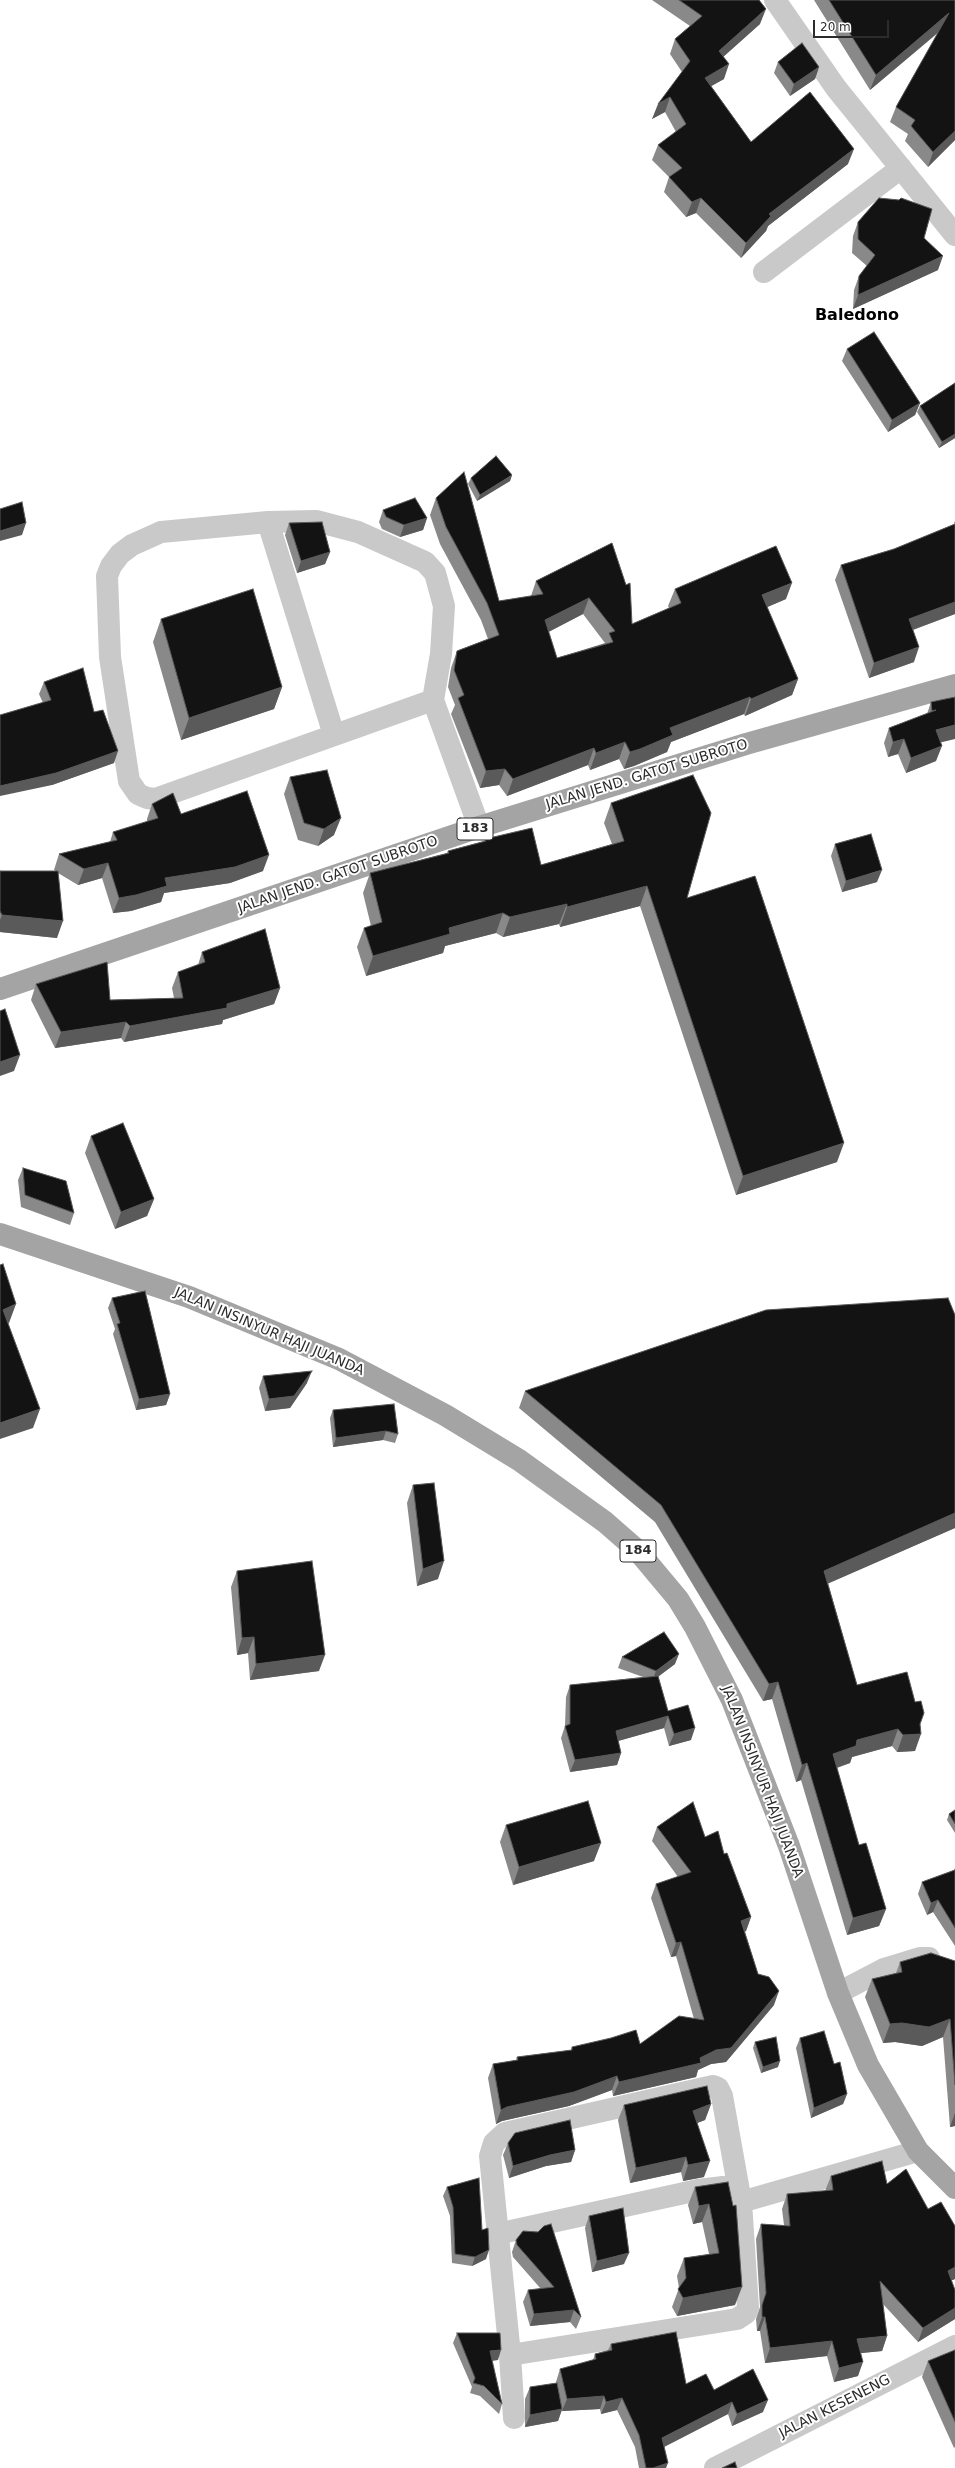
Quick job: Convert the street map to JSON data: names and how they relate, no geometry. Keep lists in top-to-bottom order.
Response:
{
  "streets": {
    "main road": [
      "JALAN JEND. GATOT SUBROTO",
      "183",
      "JALAN INSINYUR HAJI JUANDA",
      "184"
    ],
    "street": ["JALAN KESENENG"]
  },
  "districts": ["Baledono"],
  "scale_bar": "20 m"
}
